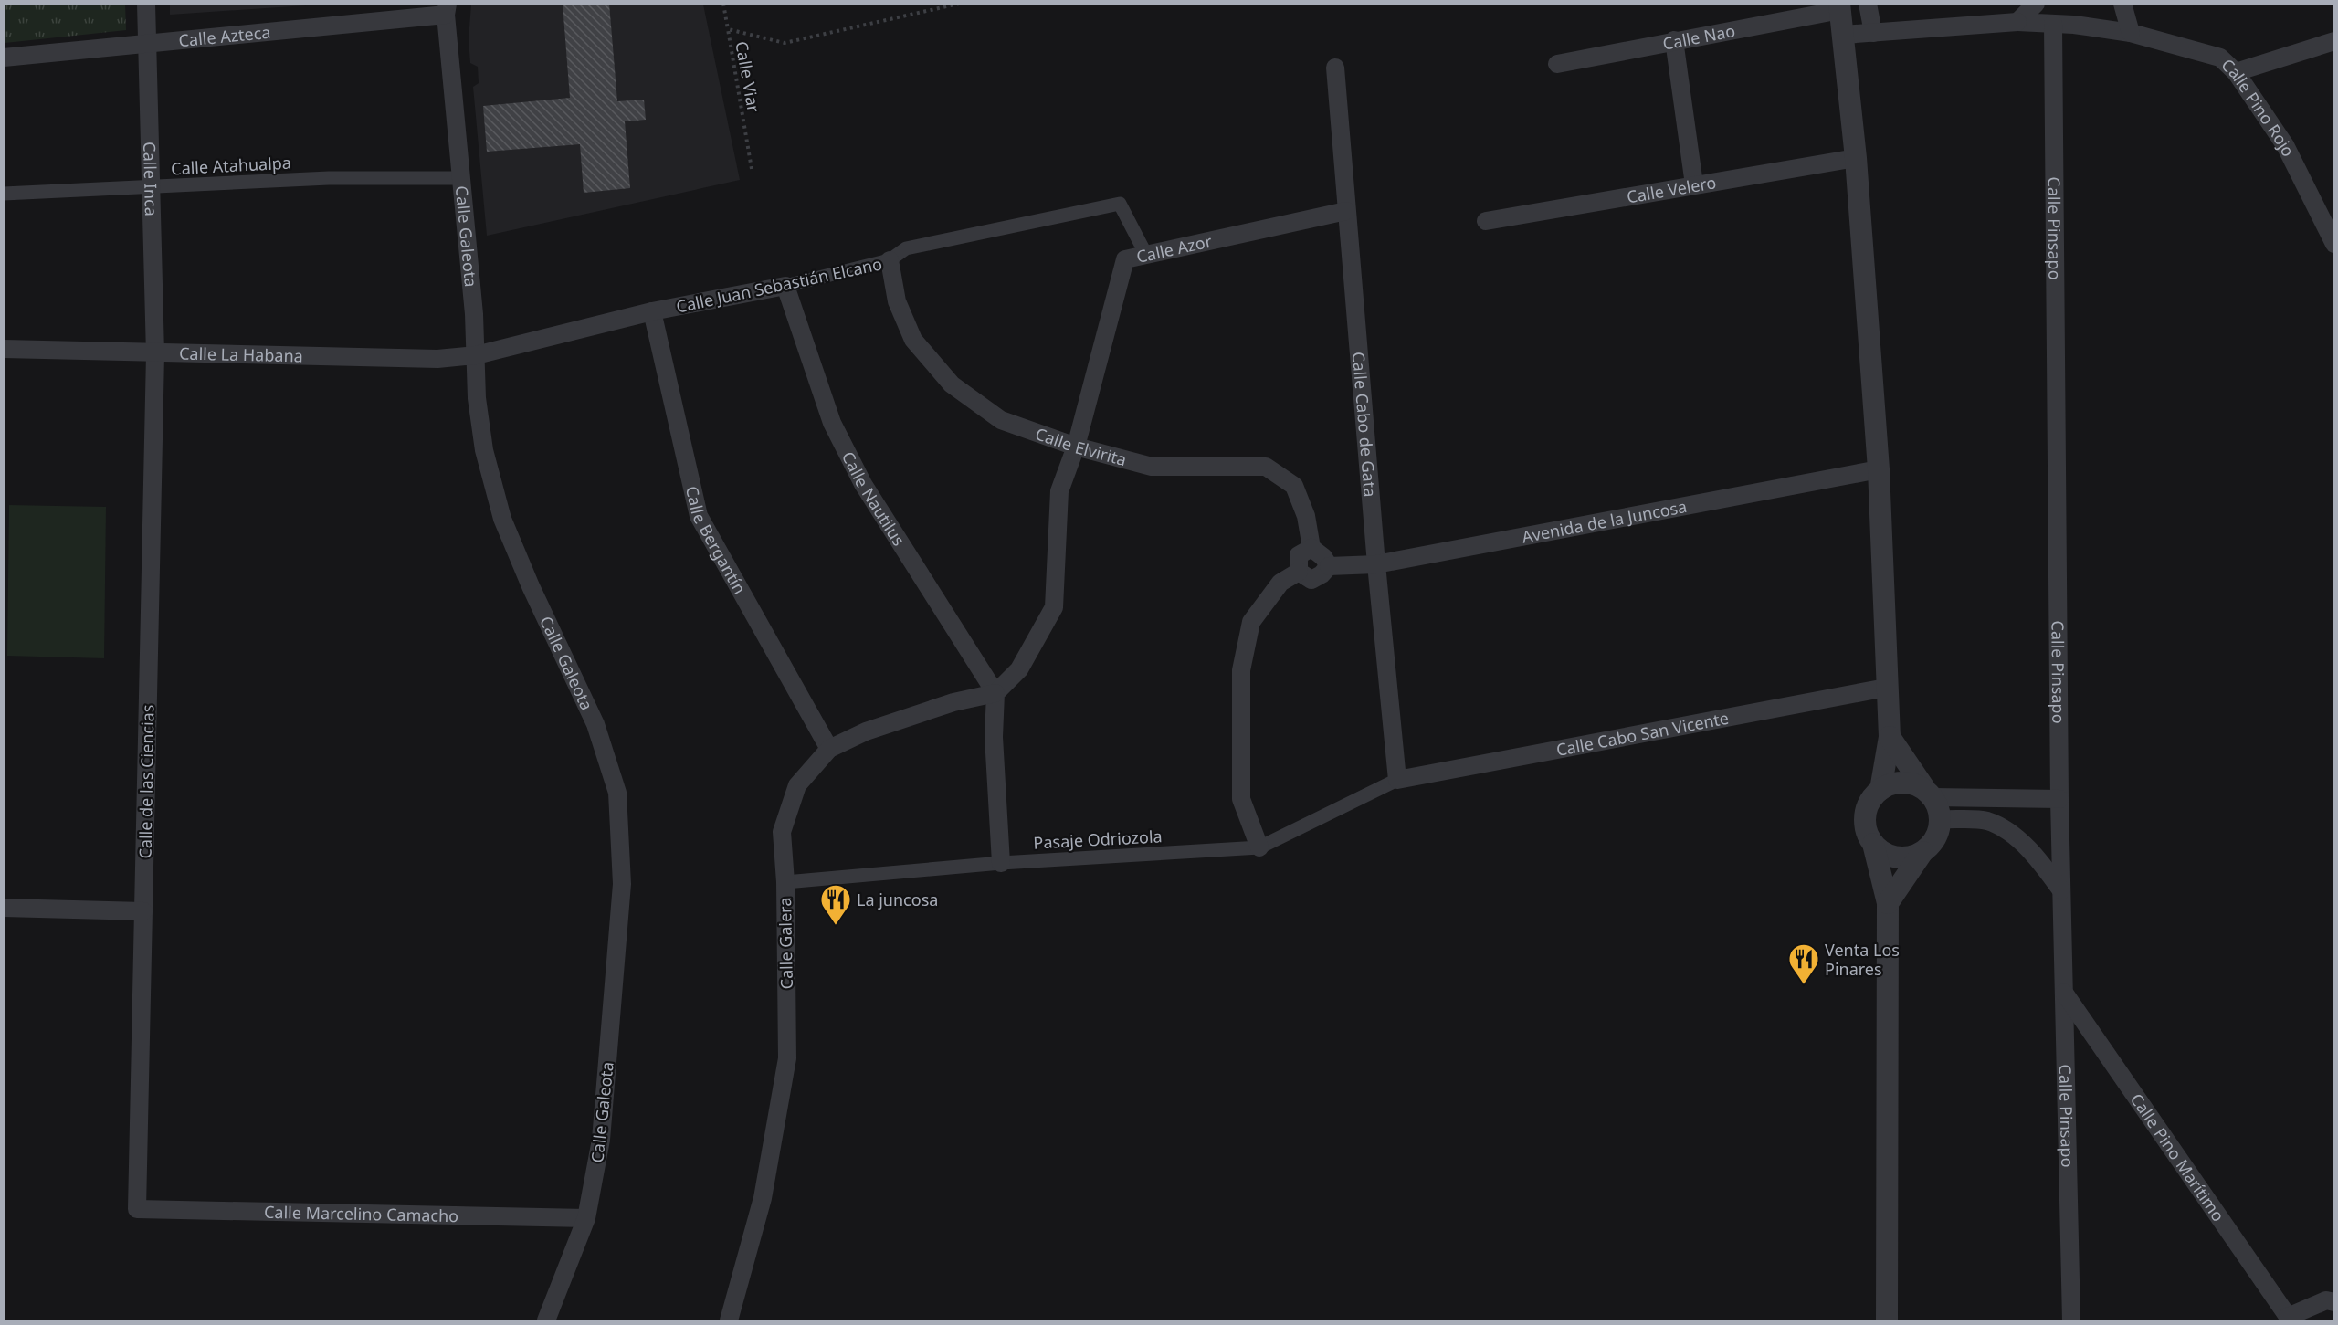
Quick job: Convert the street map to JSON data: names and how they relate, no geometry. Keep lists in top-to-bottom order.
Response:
{
  "streets": {
    "street": [
      "Calle Azteca",
      "Calle Nao",
      "Calle Pino Rojo",
      "Calle Atahualpa",
      "Calle Inca",
      "Calle Velero",
      "Calle Pinsapo",
      "Calle Galeota",
      "Calle Azor",
      "Calle Juan Sebastián Elcano",
      "Calle La Habana",
      "Calle Cabo de Gata",
      "Calle Elvirita",
      "Calle Nautilus",
      "Avenida de la Juncosa",
      "Calle Bergantín",
      "Calle Cabo San Vicente",
      "Calle de las Ciencias",
      "Pasaje Odriozola",
      "Calle Galera",
      "Calle Pino Marítimo",
      "Calle Marcelino Camacho"
    ],
    "path": ["Calle Viar"]
  },
  "crossings": [
    ["Calle Azteca", "Calle Inca"],
    ["Calle Azteca", "Calle Galeota"],
    ["Calle Pino Rojo", "Calle Pinsapo"],
    ["Calle Atahualpa", "Calle Inca"],
    ["Calle Atahualpa", "Calle Galeota"],
    ["Calle Inca", "Calle La Habana"],
    ["Calle Inca", "Calle de las Ciencias"],
    ["Calle Pinsapo", "Calle Pino Marítimo"],
    ["Calle Galeota", "Calle Juan Sebastián Elcano"],
    ["Calle Galeota", "Calle La Habana"],
    ["Calle Galeota", "Calle Marcelino Camacho"],
    ["Calle Azor", "Calle Juan Sebastián Elcano"],
    ["Calle Azor", "Calle Cabo de Gata"],
    ["Calle Azor", "Calle Elvirita"],
    ["Calle Juan Sebastián Elcano", "Calle La Habana"],
    ["Calle Juan Sebastián Elcano", "Calle Elvirita"],
    ["Calle Juan Sebastián Elcano", "Calle Nautilus"],
    ["Calle Juan Sebastián Elcano", "Calle Bergantín"],
    ["Calle La Habana", "Calle de las Ciencias"],
    ["Calle Cabo de Gata", "Avenida de la Juncosa"],
    ["Calle Cabo de Gata", "Calle Cabo San Vicente"],
    ["Calle Cabo de Gata", "Pasaje Odriozola"],
    ["Calle Elvirita", "Avenida de la Juncosa"],
    ["Calle Nautilus", "Calle Galera"],
    ["Calle Bergantín", "Calle Galera"],
    ["Calle Cabo San Vicente", "Pasaje Odriozola"],
    ["Calle de las Ciencias", "Calle Marcelino Camacho"],
    ["Pasaje Odriozola", "Calle Galera"]
  ],
  "places": {
    "restaurant": ["La juncosa", "Venta Los Pinares"]
  }
}
